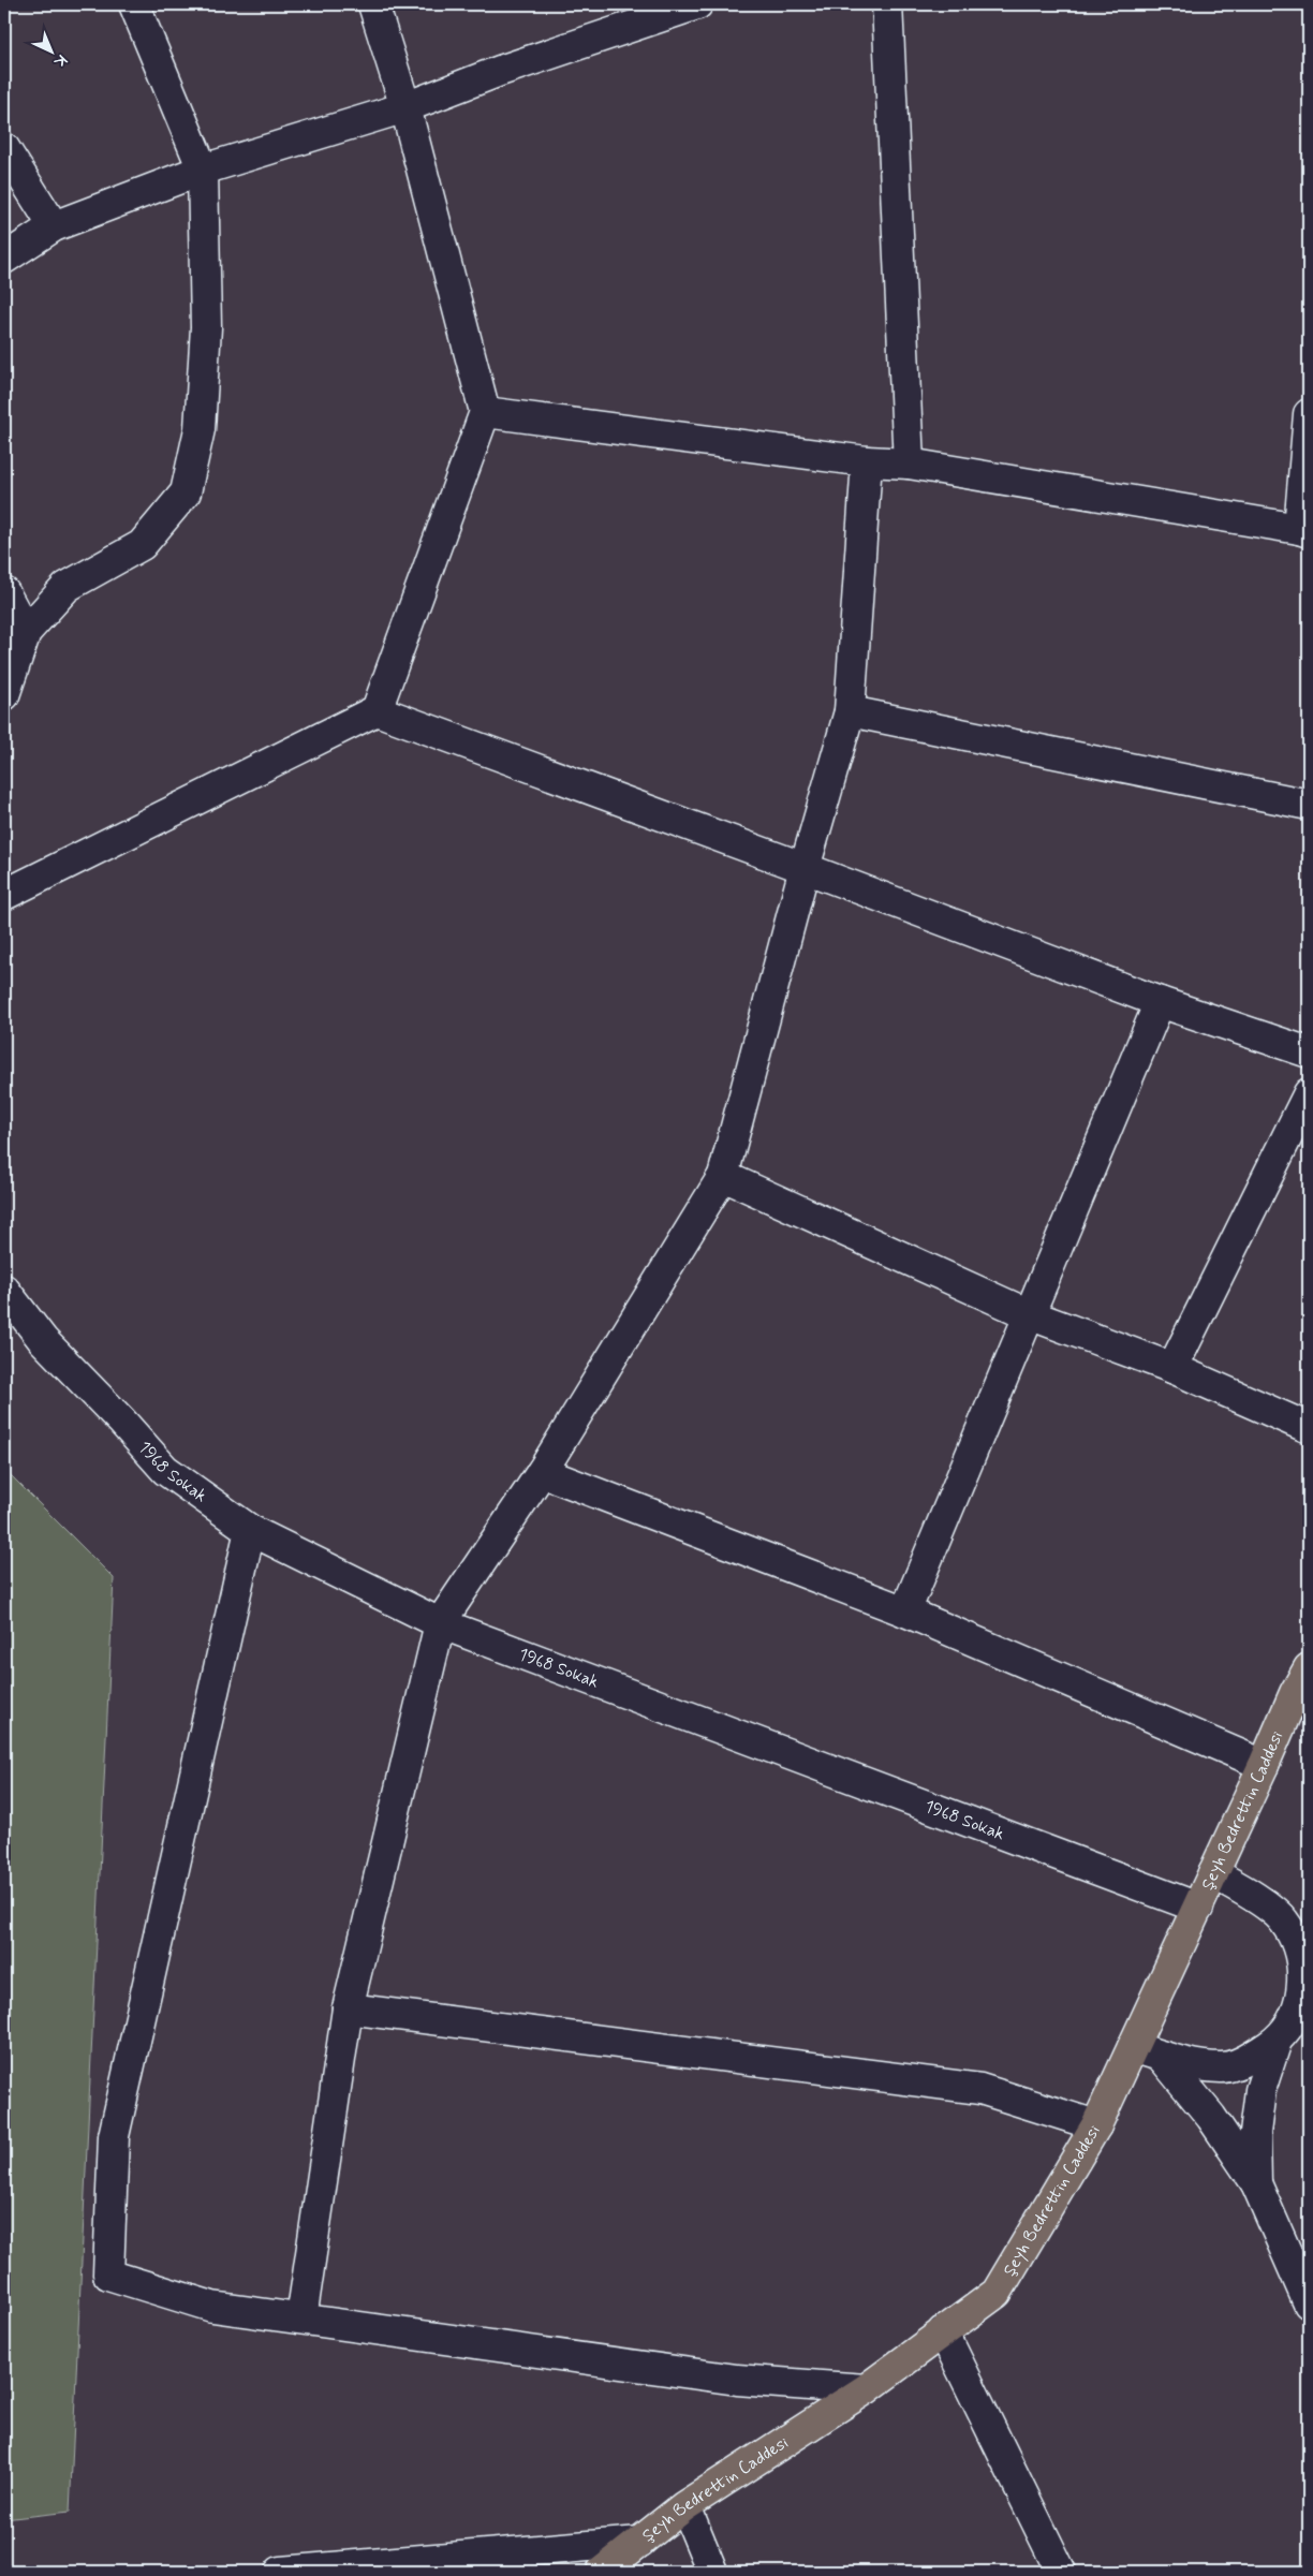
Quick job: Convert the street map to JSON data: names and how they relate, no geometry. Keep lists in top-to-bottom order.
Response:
{
  "streets": {
    "main road": ["Şeyh Bedrettin Caddesi"],
    "street": ["1968 Sokak"]
  },
  "crossings": [
    ["1968 Sokak", "Şeyh Bedrettin Caddesi"]
  ],
  "north": "bottom right"
}
